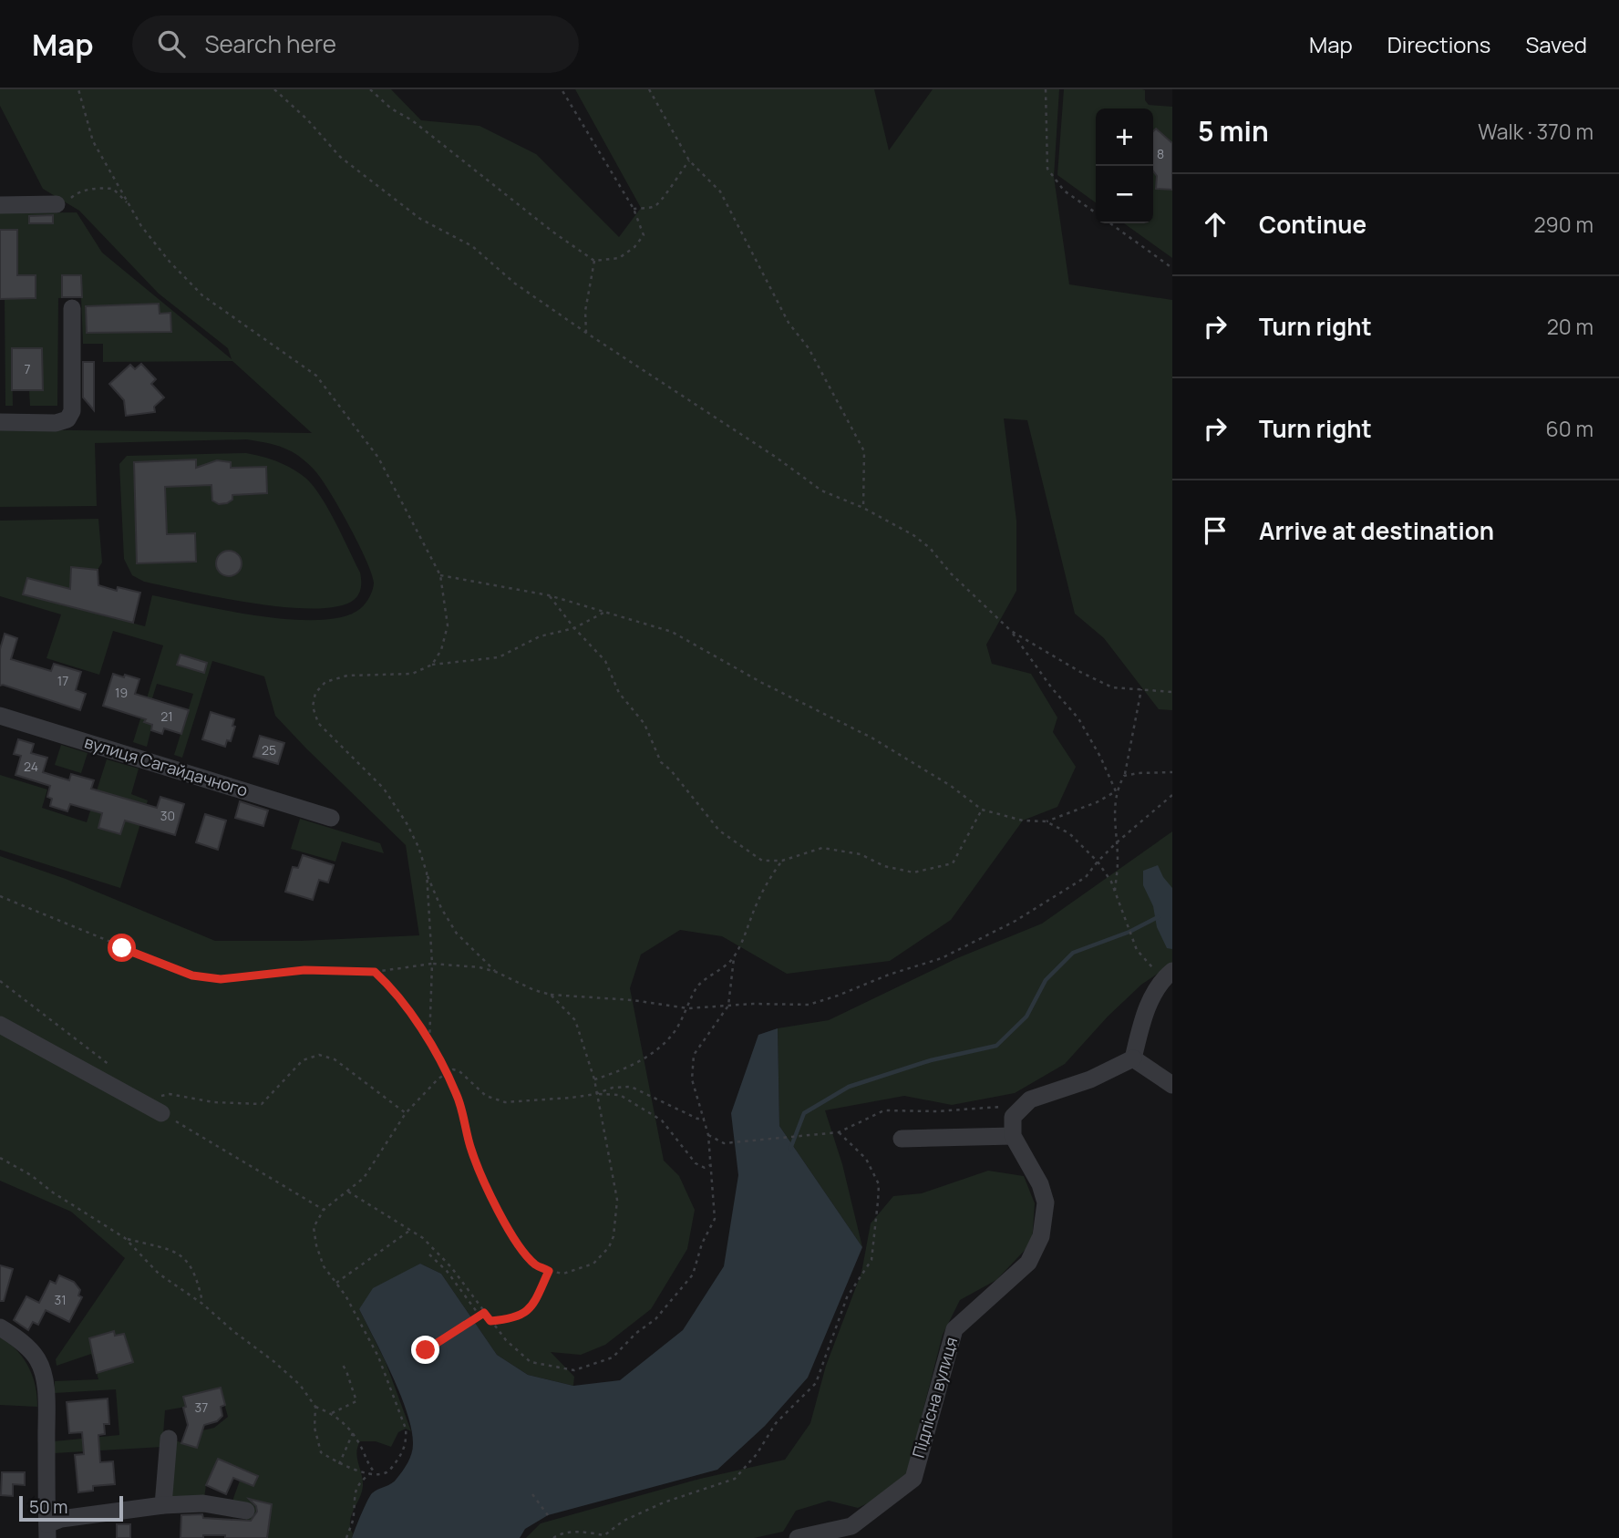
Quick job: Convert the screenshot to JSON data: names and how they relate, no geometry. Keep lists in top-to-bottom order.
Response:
{
  "streets": {
    "street": ["вулиця Сагайдачного", "Підлісна вулиця"]
  },
  "house_numbers": [
    "8",
    "7",
    "17",
    "19",
    "21",
    "25",
    "24",
    "30",
    "31",
    "37"
  ],
  "scale_bar": "50 m",
  "page": {
    "header": "Map",
    "search": "Search here",
    "nav": ["Map", "Directions", "Saved"],
    "heading": ["5 min", "Walk · 370 m"],
    "map_buttons": ["+", "−"],
    "list": [
      ["Continue", "290 m"],
      ["Turn right", "20 m"],
      ["Turn right", "60 m"],
      "Arrive at destination"
    ],
    "scale": "50 m"
  }
}
